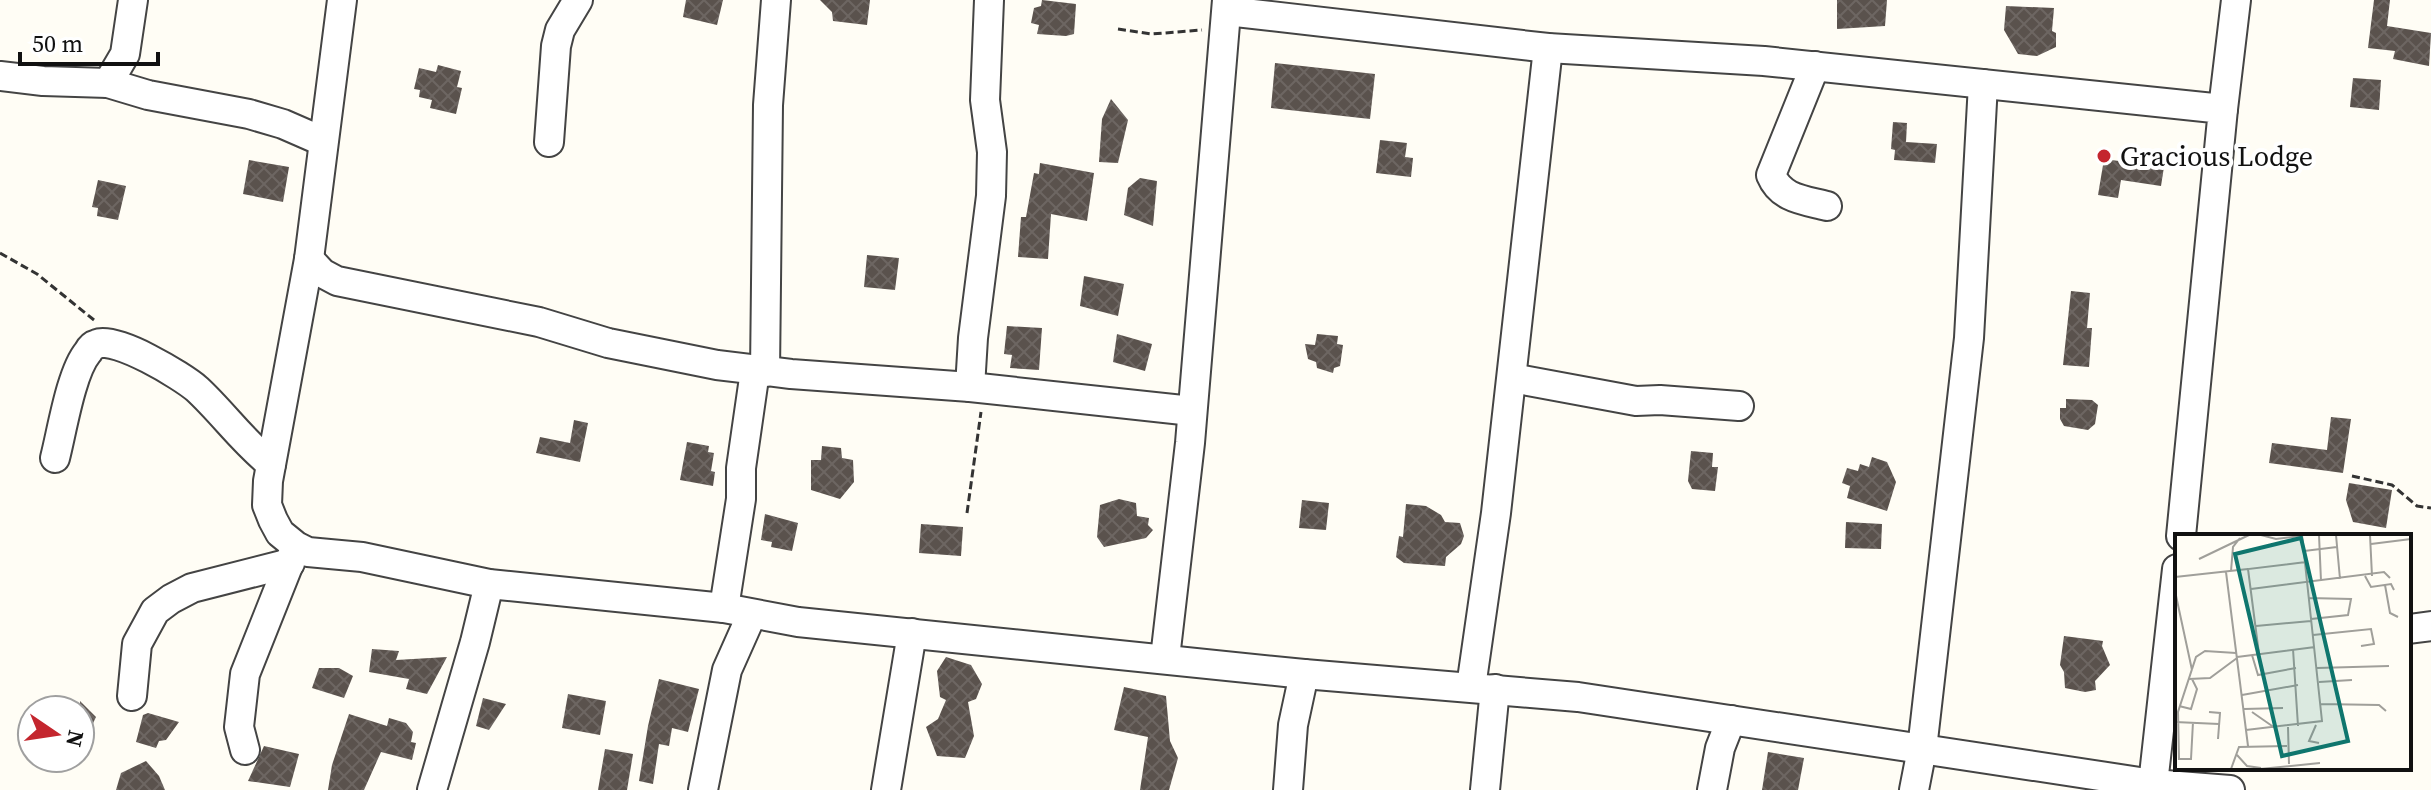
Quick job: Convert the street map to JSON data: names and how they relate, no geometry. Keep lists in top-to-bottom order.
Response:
{
  "places": ["Gracious Lodge"],
  "scale_bar": "50 m",
  "north": "right"
}
